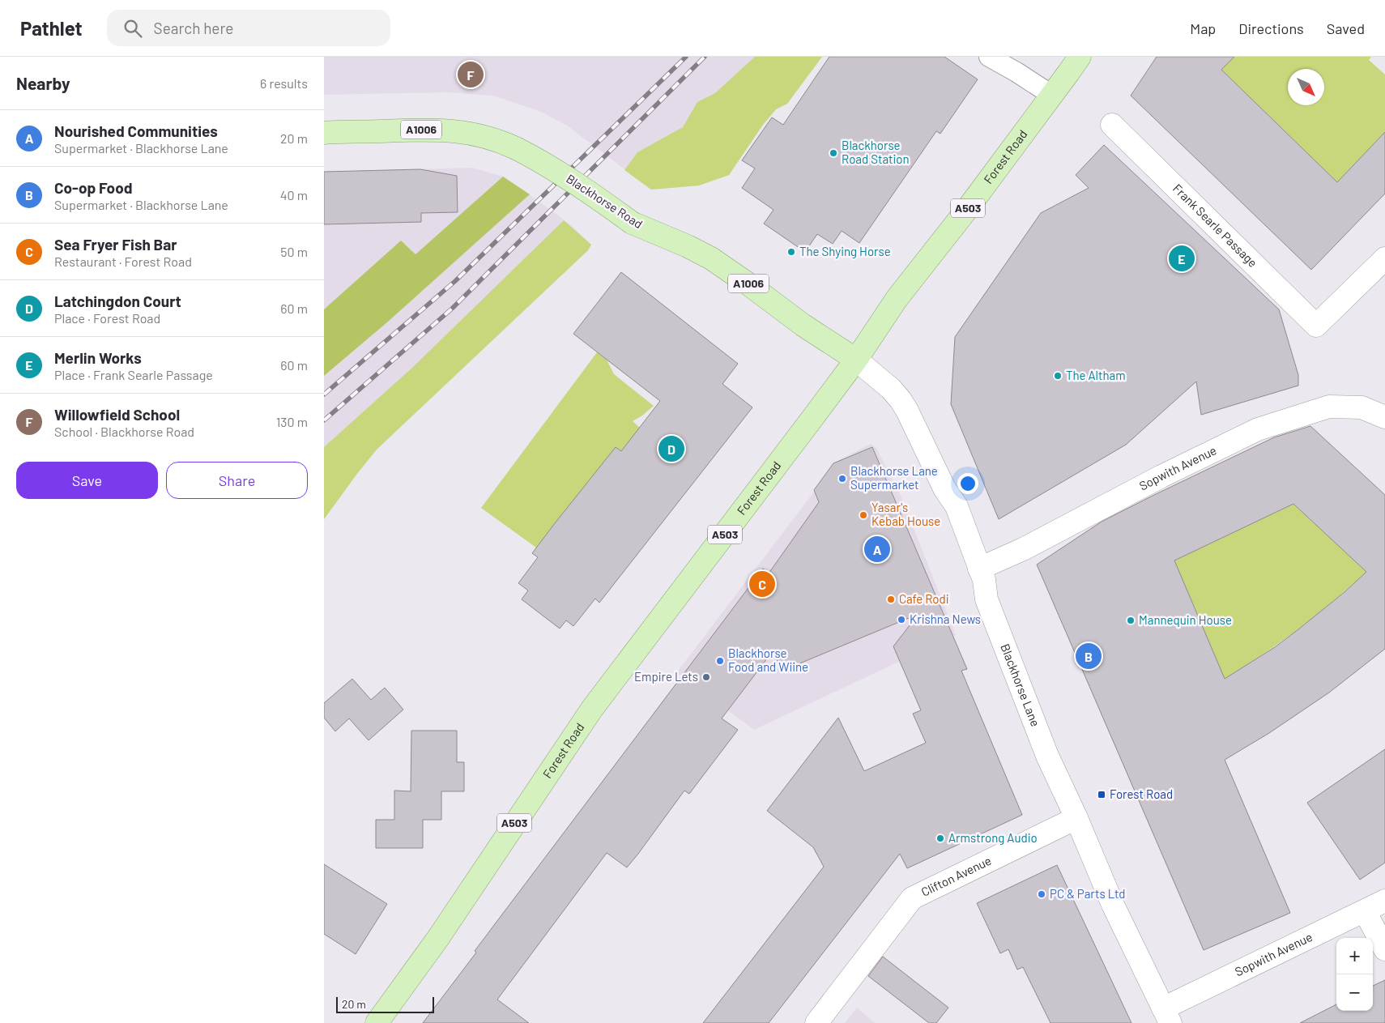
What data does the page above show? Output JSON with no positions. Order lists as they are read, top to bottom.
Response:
{
  "streets": {
    "main road": [
      "A1006",
      "Forest Road",
      "Blackhorse Road",
      "A503"
    ],
    "street": [
      "Frank Searle Passage",
      "Sopwith Avenue",
      "Blackhorse Lane",
      "Clifton Avenue"
    ]
  },
  "crossings": [
    ["Forest Road", "Blackhorse Road"],
    ["Forest Road", "Blackhorse Lane"],
    ["Blackhorse Road", "Blackhorse Lane"],
    ["Sopwith Avenue", "Blackhorse Lane"],
    ["Blackhorse Lane", "Clifton Avenue"]
  ],
  "places": {
    "other": [
      "Blackhorse Road Station",
      "The Shying Horse",
      "The Altham",
      "Blackhorse Lane Supermarket",
      "Yasar's Kebab House",
      "Cafe Rodi",
      "Krishna News",
      "Mannequin House",
      "Blackhorse Food and Wiine",
      "Empire Lets",
      "Armstrong Audio",
      "PC & Parts Ltd"
    ],
    "transit": ["Forest Road"]
  },
  "scale_bar": "20 m",
  "north": "bottom right",
  "page": {
    "header": "Pathlet",
    "search": "Search here",
    "nav": ["Map", "Directions", "Saved"],
    "heading": ["Nearby", "6 results"],
    "pins": [
      "F",
      "E",
      "D",
      "A",
      "C",
      "B"
    ],
    "list": [
      {
        "mark": "A",
        "name": "Nourished Communities",
        "note": "Supermarket · Blackhorse Lane",
        "value": "20 m"
      },
      {
        "mark": "B",
        "name": "Co-op Food",
        "note": "Supermarket · Blackhorse Lane",
        "value": "40 m"
      },
      {
        "mark": "C",
        "name": "Sea Fryer Fish Bar",
        "note": "Restaurant · Forest Road",
        "value": "50 m"
      },
      {
        "mark": "D",
        "name": "Latchingdon Court",
        "note": "Place · Forest Road",
        "value": "60 m"
      },
      {
        "mark": "E",
        "name": "Merlin Works",
        "note": "Place · Frank Searle Passage",
        "value": "60 m"
      },
      {
        "mark": "F",
        "name": "Willowfield School",
        "note": "School · Blackhorse Road",
        "value": "130 m"
      }
    ],
    "buttons": ["Save", "Share"],
    "map_buttons": ["+", "−"],
    "scale": "20 m"
  }
}
